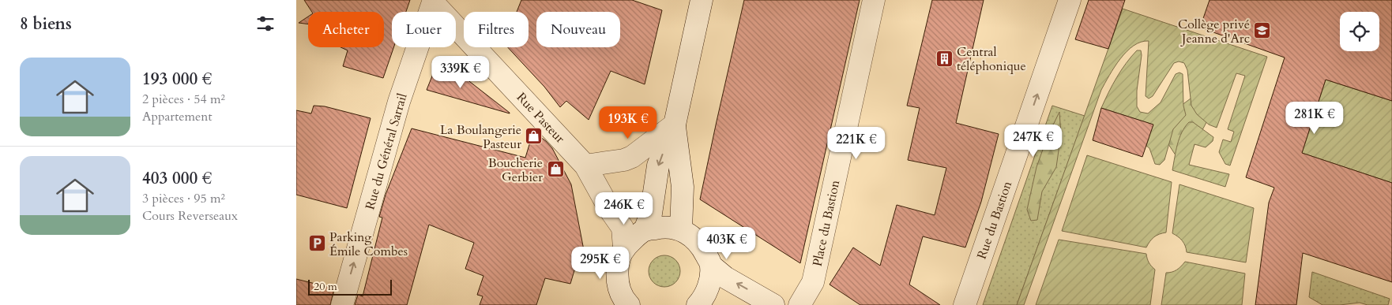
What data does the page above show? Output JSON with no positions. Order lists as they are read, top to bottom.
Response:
{
  "streets": {
    "street": [
      "Rue Pasteur",
      "Rue du Général Sarrail",
      "Rue du Bastion",
      "Place du Bastion"
    ]
  },
  "crossings": [
    ["Rue Pasteur", "Rue du Général Sarrail"]
  ],
  "one_way": ["Rue du Général Sarrail", "Rue du Bastion"],
  "places": {
    "school or university": ["Collège privé Jeanne d'Arc"],
    "building": ["Central téléphonique"],
    "shop": ["La Boulangerie Pasteur", "Boucherie Gerbier"],
    "parking": ["Parking Émile Combes"]
  },
  "scale_bar": "20 m",
  "page": {
    "heading": "8 biens",
    "chip": [
      "Acheter",
      "Louer",
      "Filtres",
      "Nouveau"
    ],
    "list": [
      {
        "name": "193 000 €",
        "note": "2 pièces · 54 m² · Appartement"
      },
      {
        "name": "403 000 €",
        "note": "3 pièces · 95 m² · Cours Reverseaux"
      }
    ],
    "price": [
      "339K €",
      "281K €",
      "193K €",
      "247K €",
      "221K €",
      "246K €",
      "403K €",
      "295K €"
    ],
    "scale": "20 m"
  }
}
